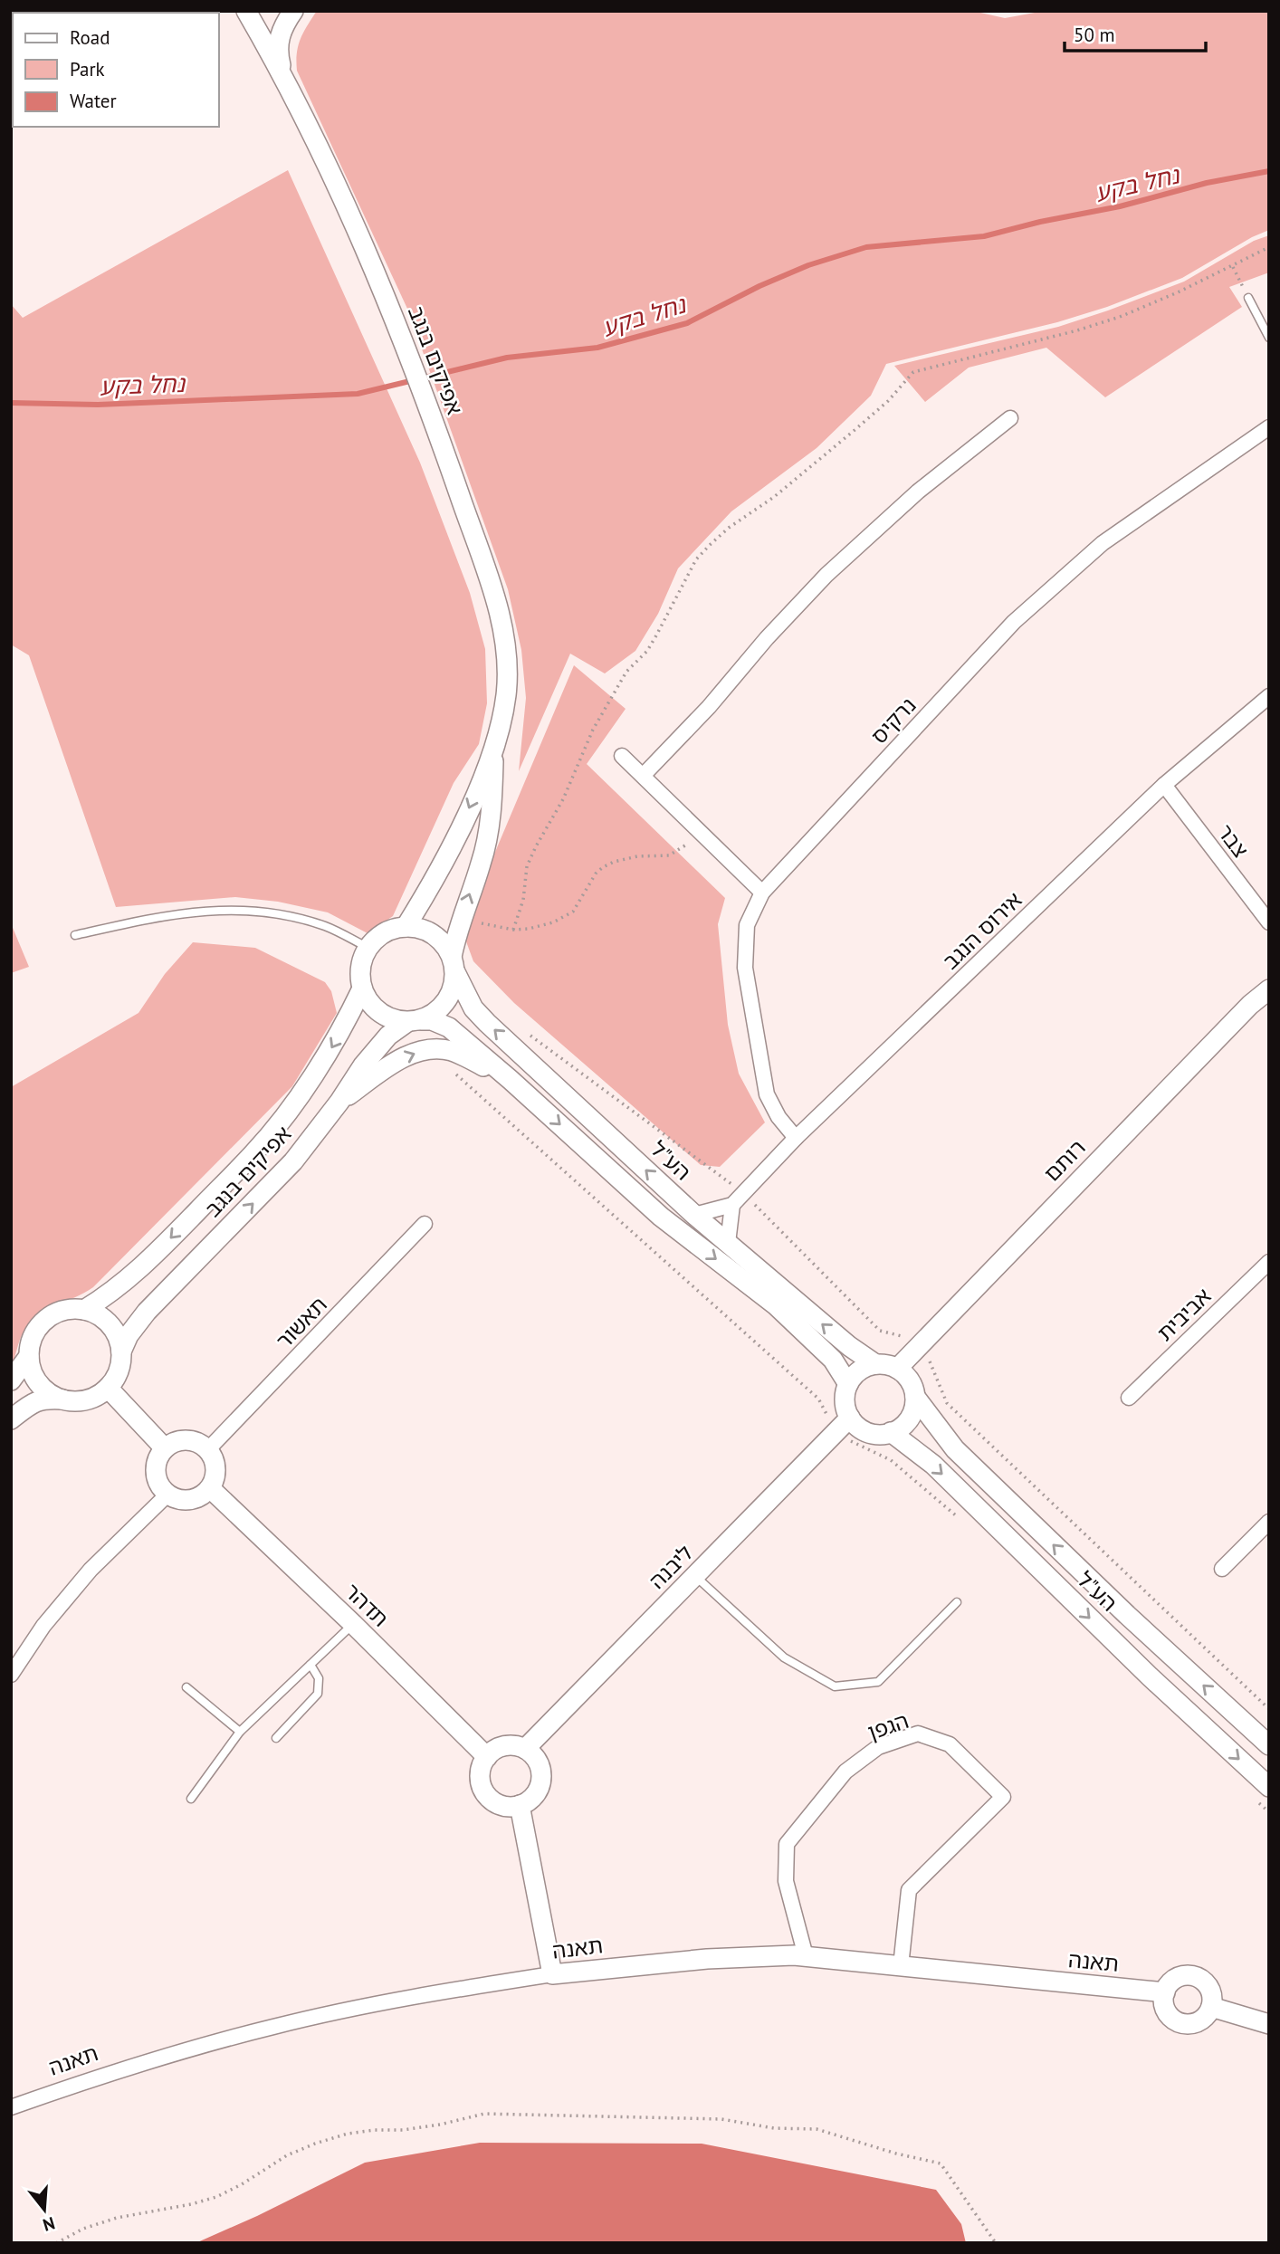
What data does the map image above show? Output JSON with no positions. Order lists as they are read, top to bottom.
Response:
{
  "streets": {
    "street": [
      "אפיקים בנגב",
      "נרקיס",
      "צבר",
      "אירוס הנגב",
      "הע\"ל",
      "רותם",
      "אביבית",
      "תאשור",
      "ליבנה",
      "תדהר",
      "הגפן",
      "תאנה"
    ]
  },
  "crossings": [
    ["אפיקים בנגב", "הע\"ל"],
    ["נרקיס", "אירוס הנגב"],
    ["צבר", "אירוס הנגב"],
    ["הע\"ל", "רותם"],
    ["הע\"ל", "ליבנה"],
    ["רותם", "ליבנה"],
    ["תאשור", "תדהר"],
    ["ליבנה", "תדהר"],
    ["הגפן", "תאנה"]
  ],
  "water": ["נחל בקע"],
  "legend": ["Road", "Park", "Water"],
  "scale_bar": "50 m",
  "north": "bottom"
}
